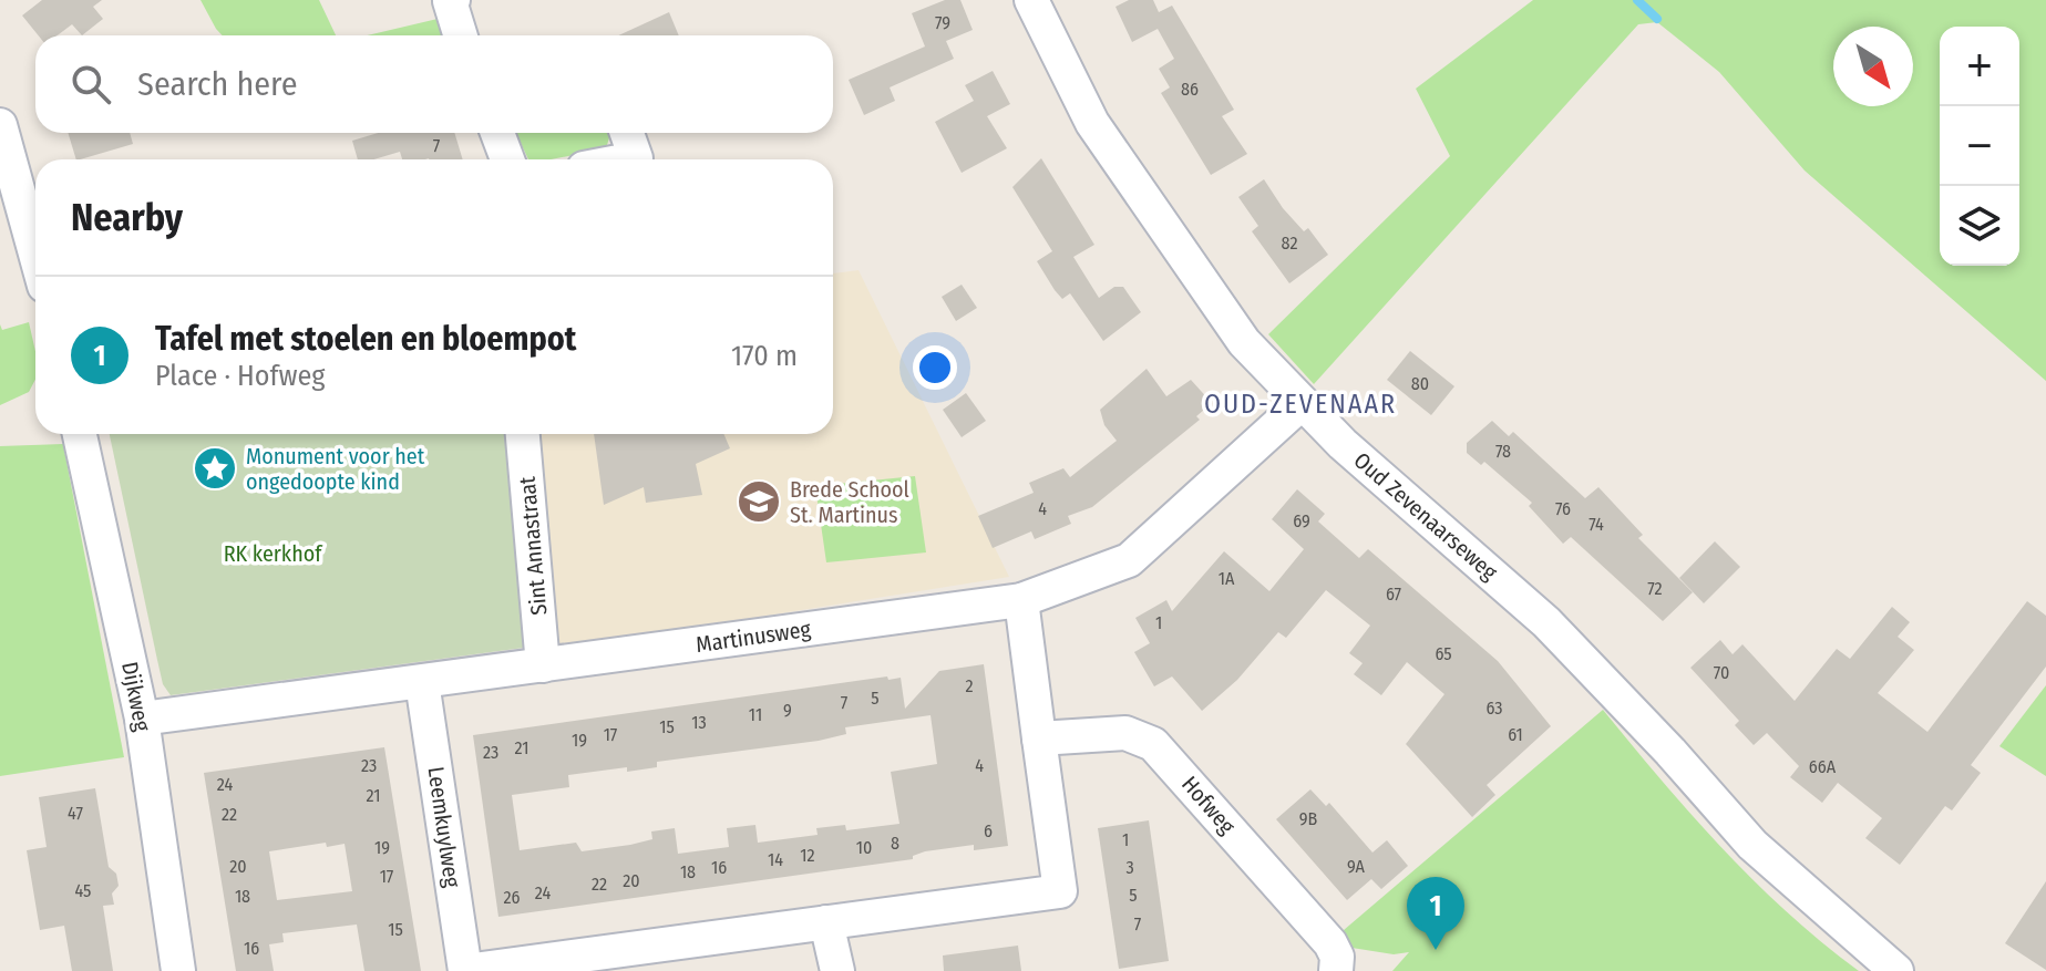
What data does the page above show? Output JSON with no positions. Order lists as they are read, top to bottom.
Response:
{
  "streets": {
    "street": [
      "Oud Zevenaarseweg",
      "Sint Annastraat",
      "Martinusweg",
      "Dijkweg",
      "Hofweg",
      "Leemkuylweg"
    ]
  },
  "crossings": [
    ["Oud Zevenaarseweg", "Martinusweg"],
    ["Sint Annastraat", "Martinusweg"],
    ["Martinusweg", "Dijkweg"],
    ["Martinusweg", "Leemkuylweg"]
  ],
  "districts": ["OUD-ZEVENAAR"],
  "parks": ["RK kerkhof"],
  "places": {
    "place": ["Monument voor het ongedoopte kind"],
    "school or university": ["Brede School St. Martinus"]
  },
  "house_numbers": [
    "79",
    "86",
    "7",
    "82",
    "80",
    "78",
    "4",
    "76",
    "69",
    "74",
    "1A",
    "72",
    "67",
    "1",
    "65",
    "70",
    "2",
    "5",
    "7",
    "63",
    "9",
    "11",
    "13",
    "15",
    "17",
    "61",
    "19",
    "21",
    "23",
    "23",
    "4",
    "66A",
    "24",
    "21",
    "47",
    "22",
    "9B",
    "6",
    "1",
    "8",
    "19",
    "10",
    "12",
    "14",
    "20",
    "9A",
    "16",
    "3",
    "18",
    "17",
    "20",
    "22",
    "45",
    "24",
    "5",
    "18",
    "26",
    "7",
    "15",
    "16"
  ],
  "north": "bottom right",
  "page": {
    "map_buttons": ["+", "−"],
    "search": "Search here",
    "heading": "Nearby",
    "list": [
      {
        "mark": "1",
        "name": "Tafel met stoelen en bloempot",
        "note": "Place · Hofweg",
        "value": "170 m"
      }
    ],
    "pins": "1"
  }
}
